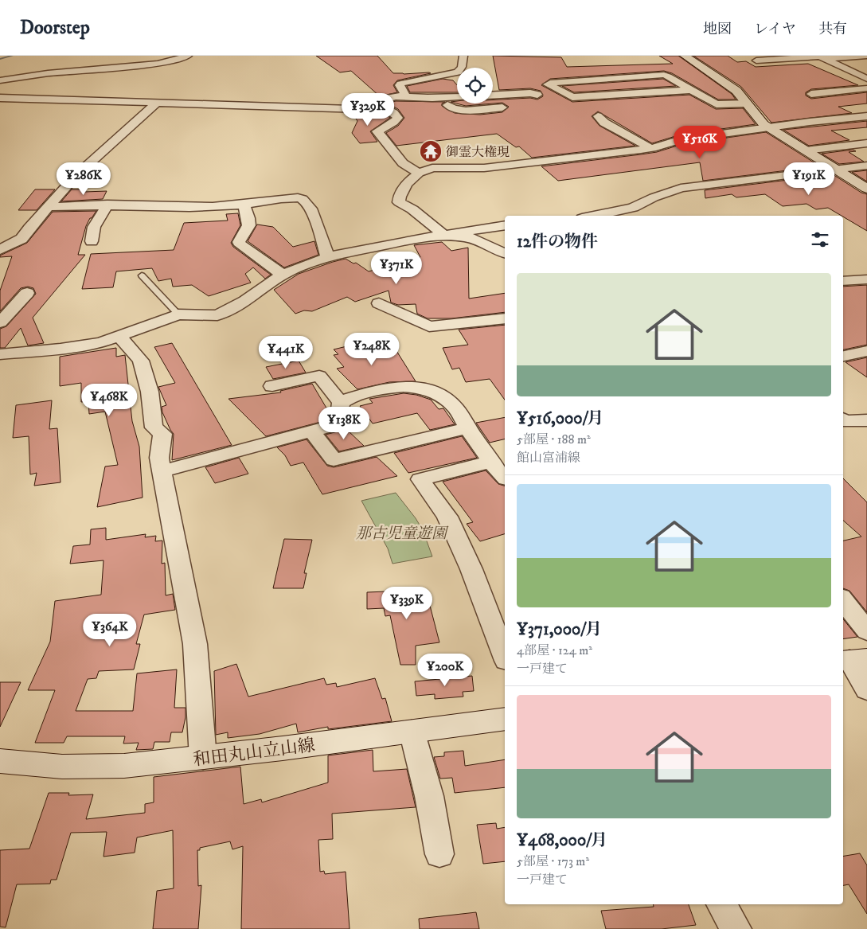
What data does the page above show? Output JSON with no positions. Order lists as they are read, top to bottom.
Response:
{
  "streets": {
    "main road": ["和田丸山立山線"]
  },
  "parks": ["那古児童遊園"],
  "places": {
    "temple": ["御霊大権現"]
  },
  "page": {
    "header": "Doorstep",
    "nav": ["地図", "レイヤ", "共有"],
    "price": [
      "¥329K",
      "¥516K",
      "¥286K",
      "¥191K",
      "¥371K",
      "¥248K",
      "¥441K",
      "¥468K",
      "¥138K",
      "¥339K",
      "¥364K",
      "¥200K"
    ],
    "heading": "12件の物件",
    "list": [
      {
        "name": "¥516,000/月",
        "note": "5部屋 · 188 m² · 館山富浦線"
      },
      {
        "name": "¥371,000/月",
        "note": "4部屋 · 124 m² · 一戸建て"
      },
      {
        "name": "¥468,000/月",
        "note": "5部屋 · 173 m² · 一戸建て"
      }
    ]
  }
}
